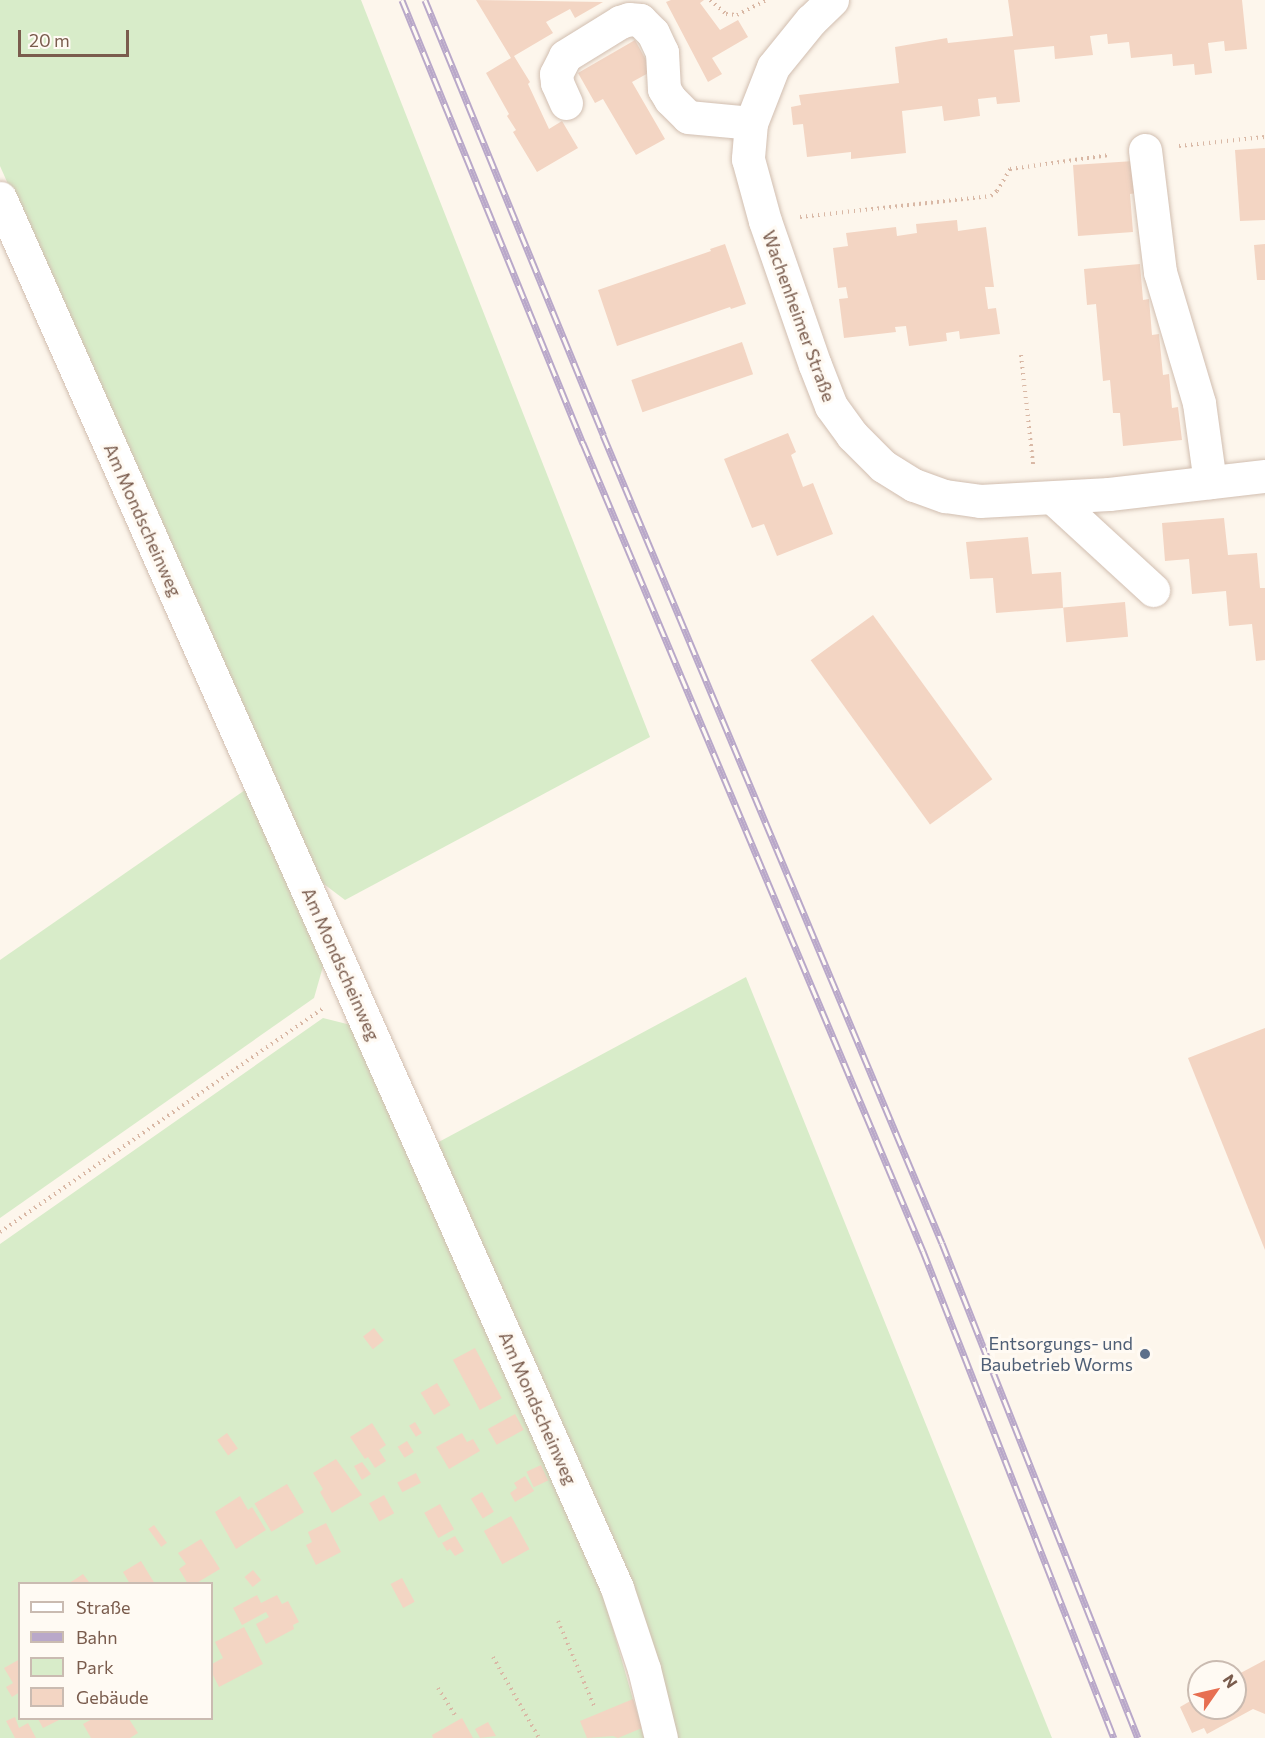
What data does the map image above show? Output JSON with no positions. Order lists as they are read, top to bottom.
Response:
{
  "streets": {
    "street": ["Wachenheimer Straße", "Am Mondscheinweg"]
  },
  "places": ["Entsorgungs- und Baubetrieb Worms"],
  "legend": [
    "Straße",
    "Bahn",
    "Park",
    "Gebäude"
  ],
  "scale_bar": "20 m",
  "north": "top right"
}
